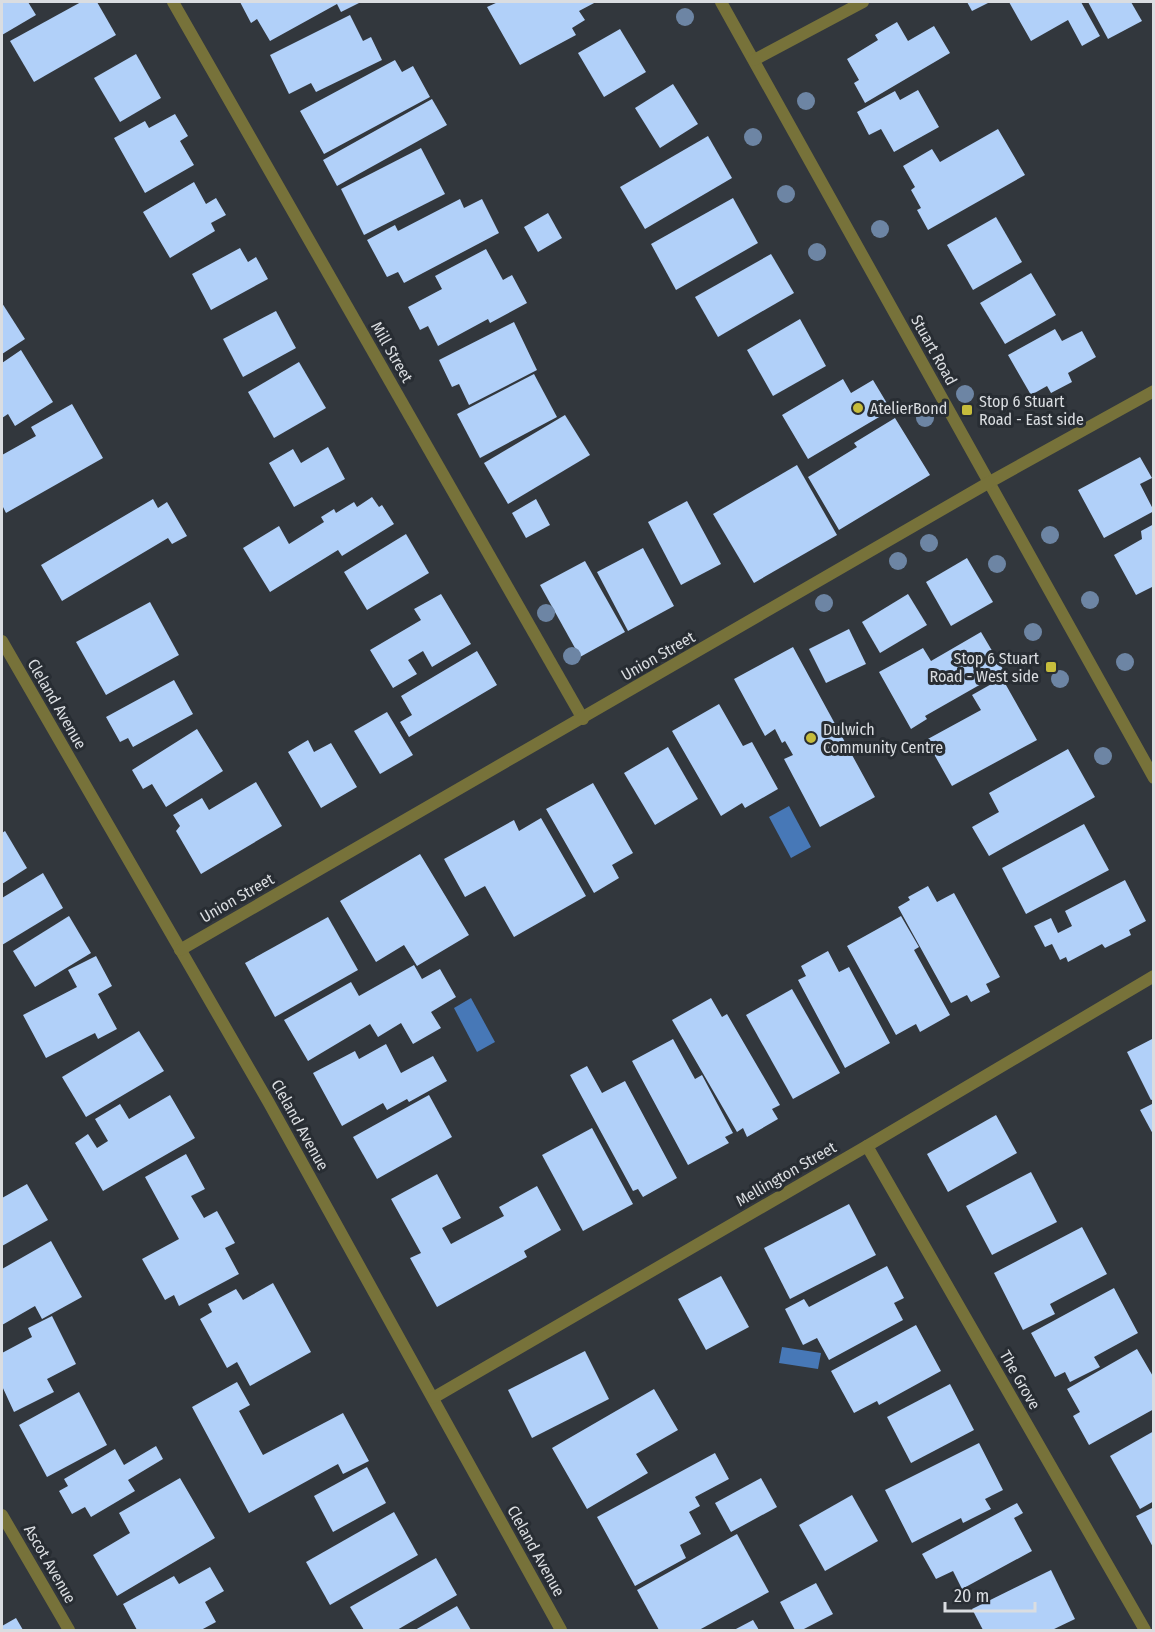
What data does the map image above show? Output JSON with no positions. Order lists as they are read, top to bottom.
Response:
{
  "streets": {
    "street": [
      "Stuart Road",
      "Mill Street",
      "Union Street",
      "Cleland Avenue",
      "Mellington Street",
      "The Grove",
      "Ascot Avenue"
    ]
  },
  "crossings": [
    ["Stuart Road", "Union Street"],
    ["Mill Street", "Union Street"],
    ["Union Street", "Cleland Avenue"],
    ["Cleland Avenue", "Mellington Street"],
    ["Mellington Street", "The Grove"]
  ],
  "places": {
    "other": ["AtelierBond", "Dulwich Community Centre"],
    "transit": ["Stop 6 Stuart Road - East side", "Stop 6 Stuart Road - West side"]
  },
  "scale_bar": "20 m"
}
